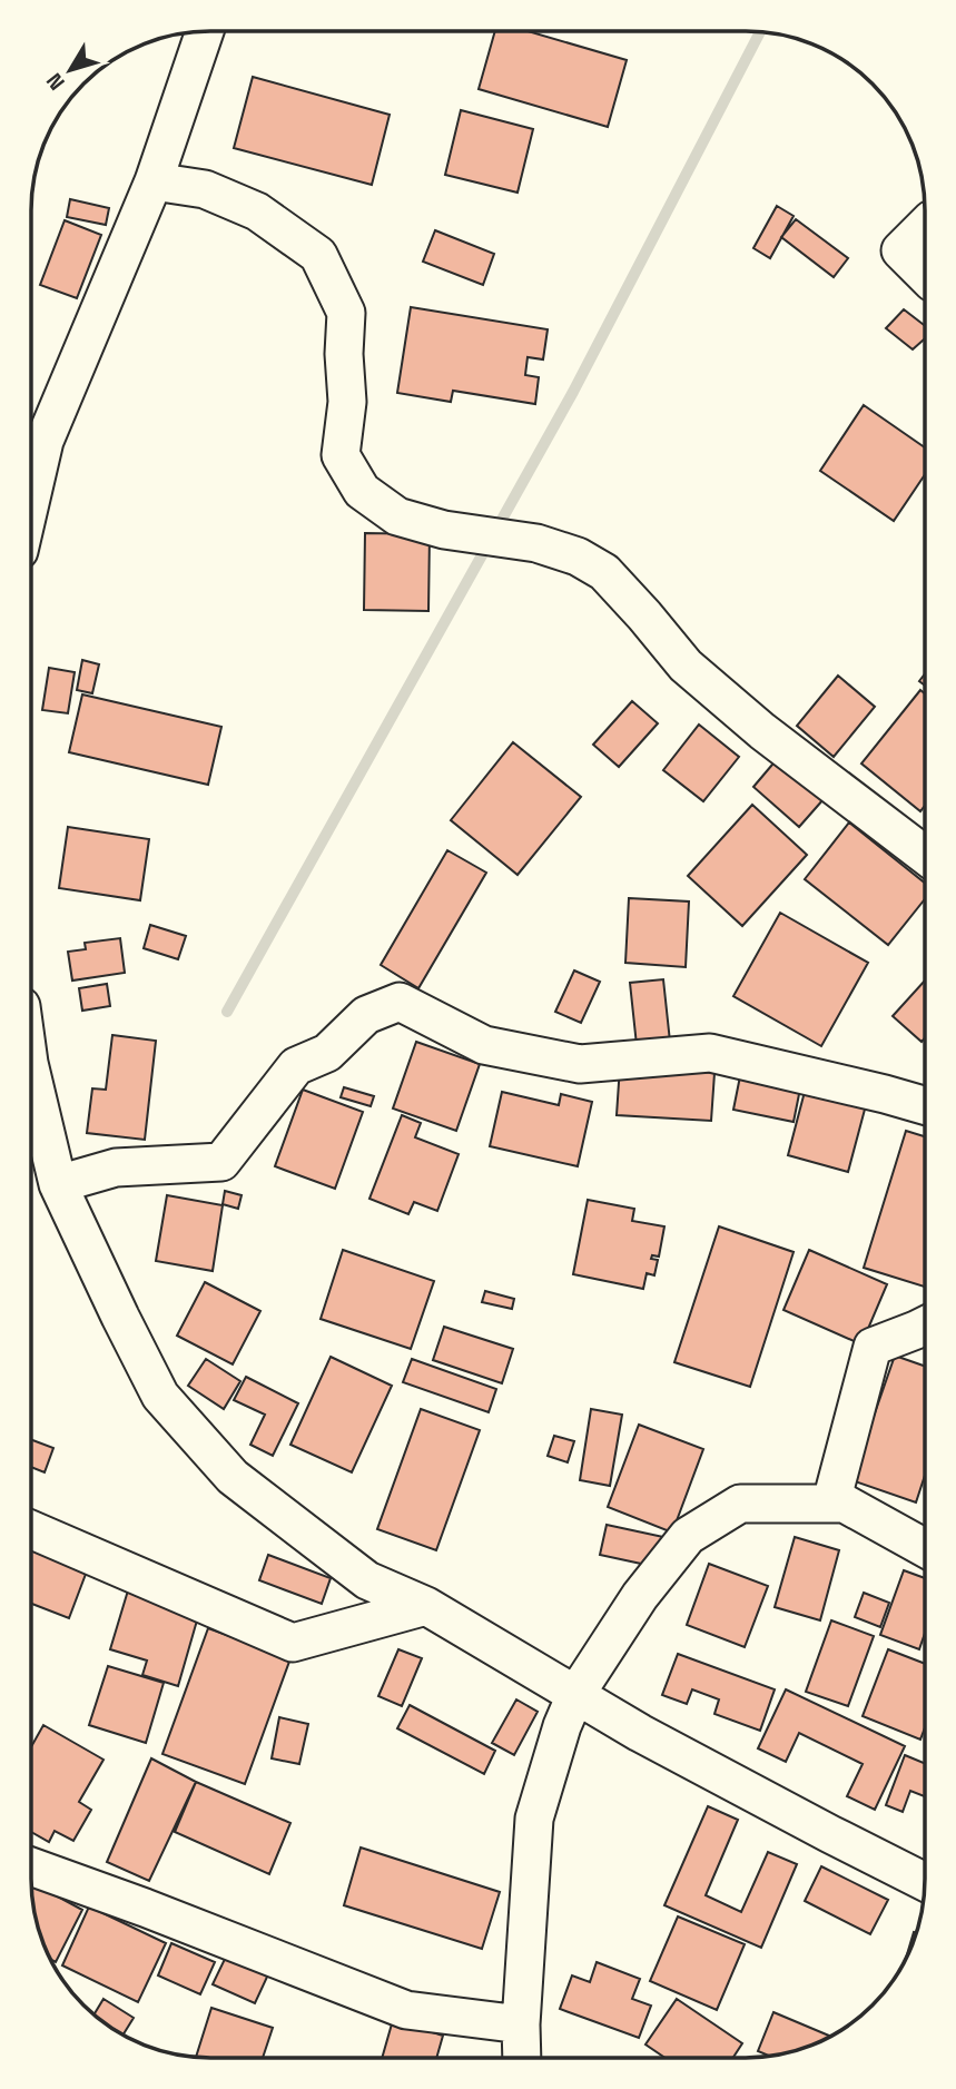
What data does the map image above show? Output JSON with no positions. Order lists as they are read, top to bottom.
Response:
{
  "north": "bottom left"
}
